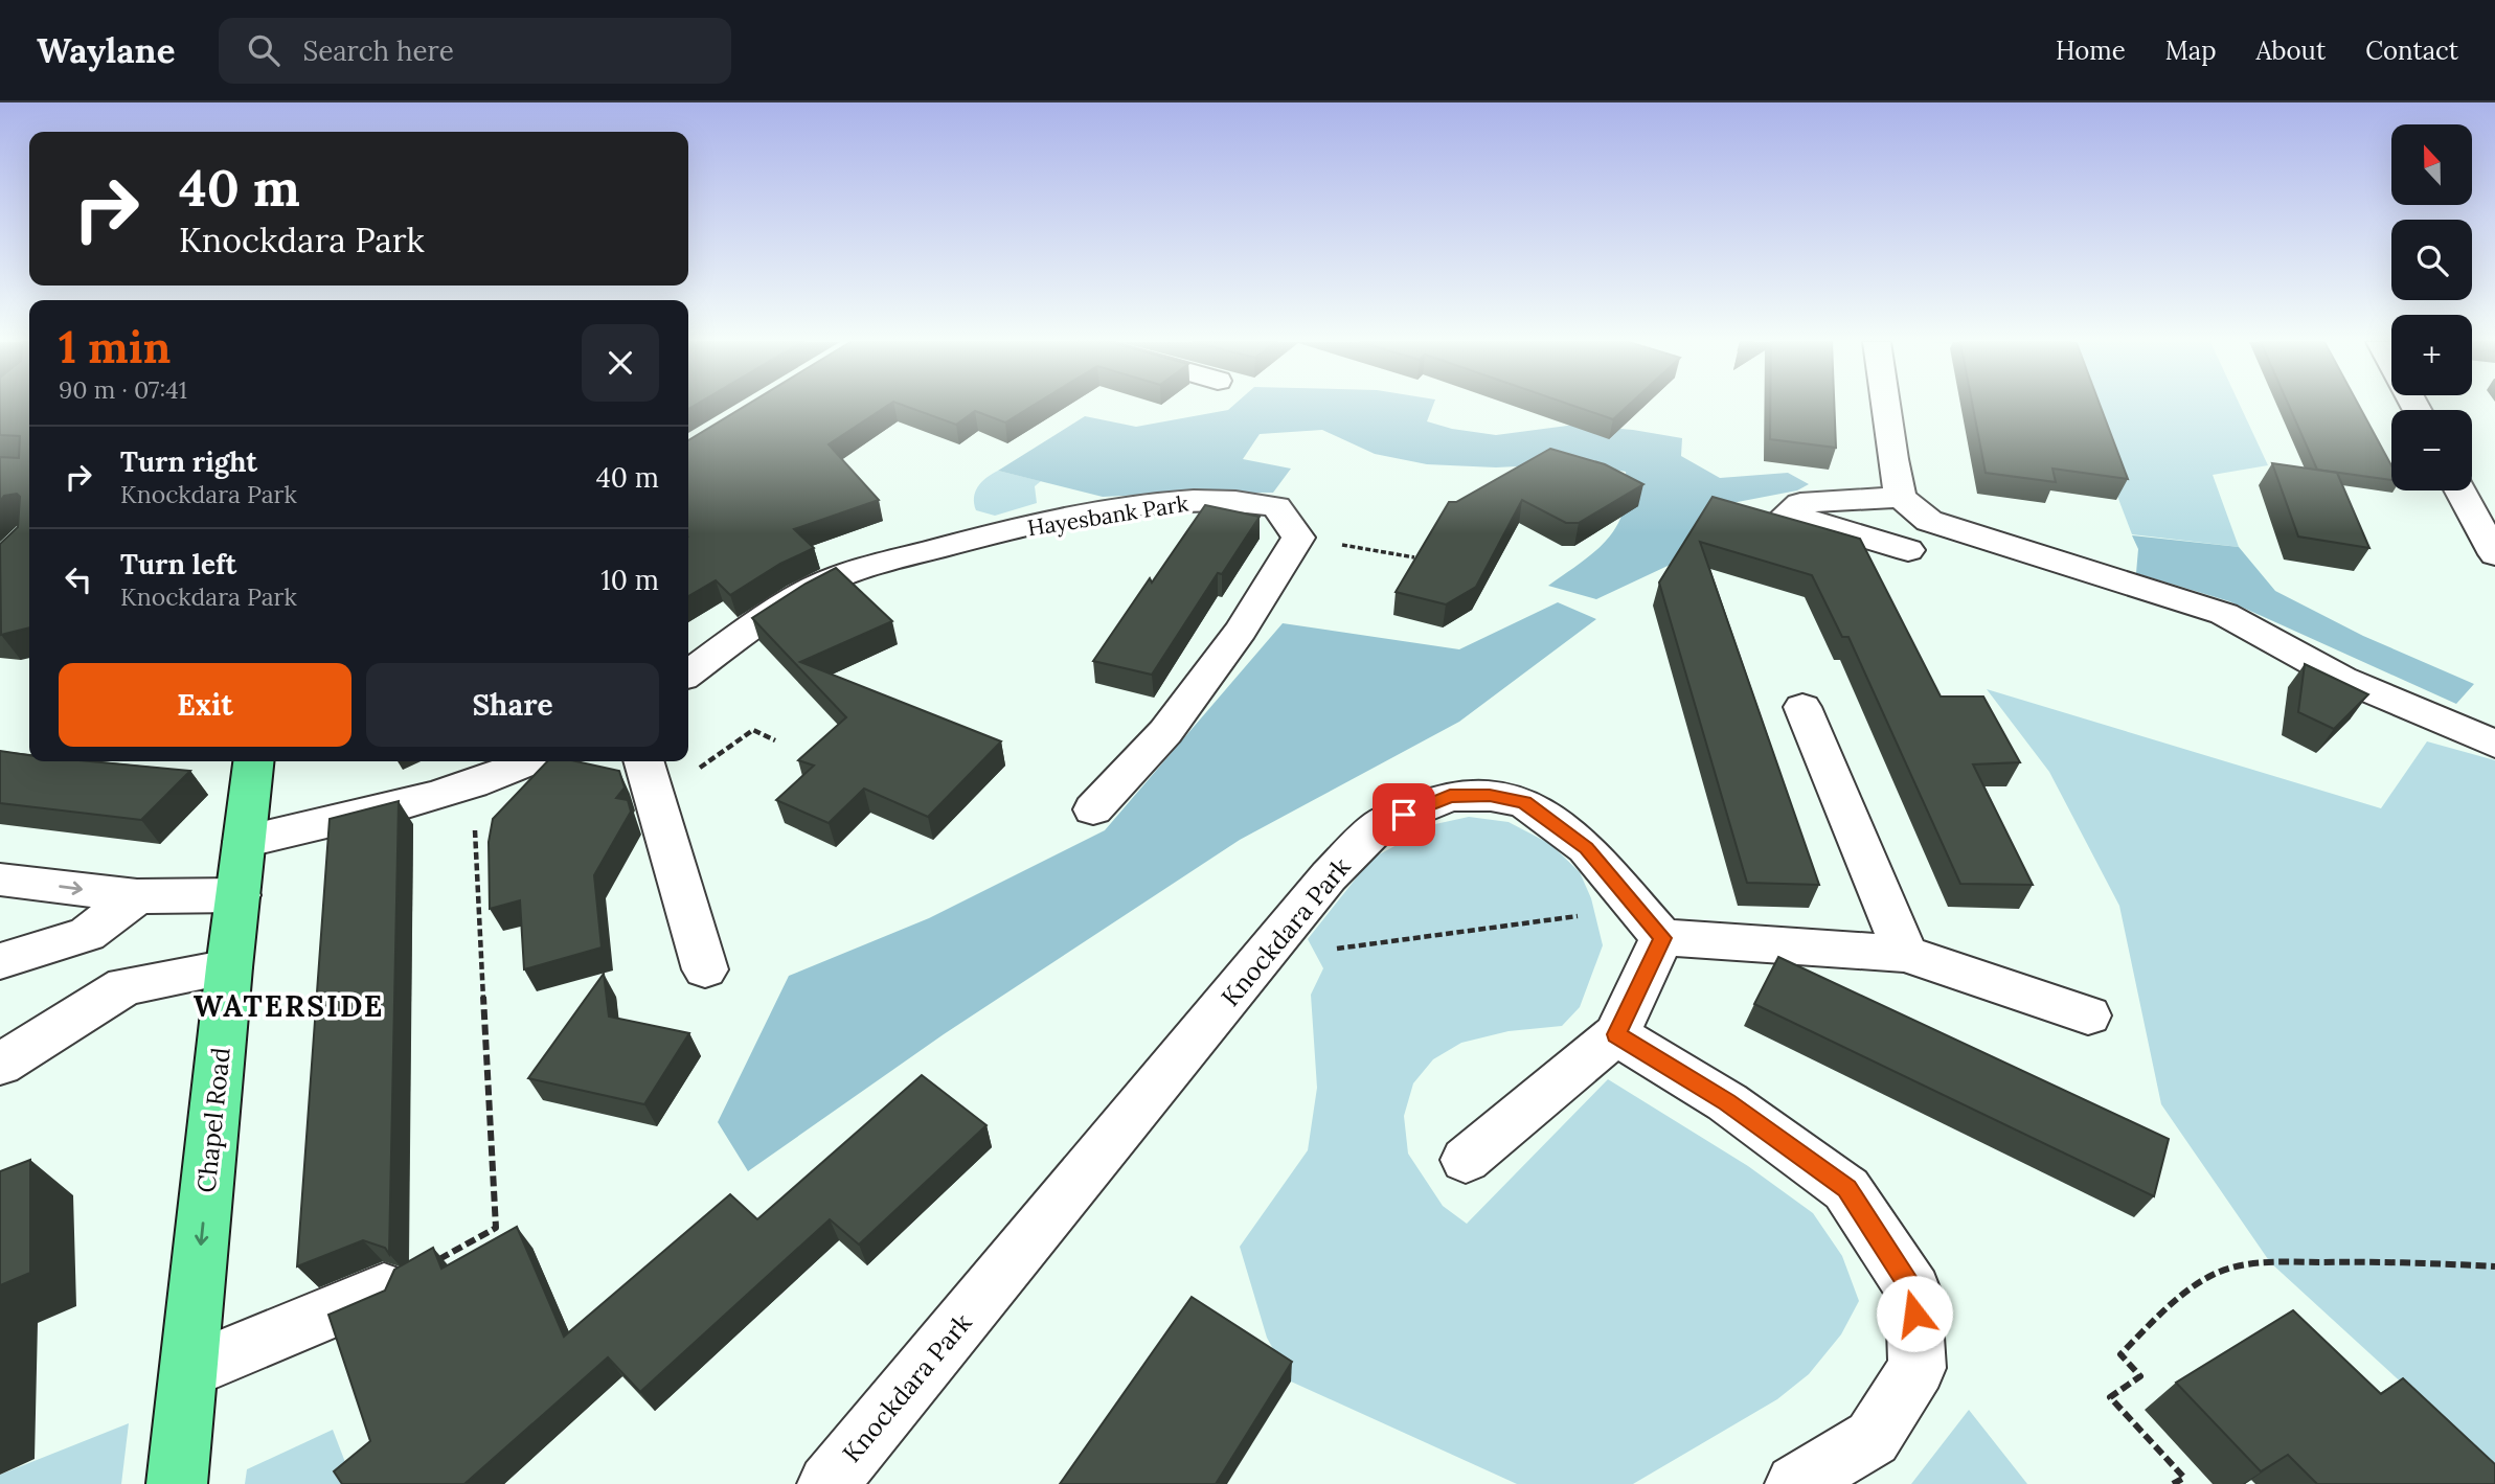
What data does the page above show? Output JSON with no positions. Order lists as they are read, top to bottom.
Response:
{
  "streets": {
    "main road": ["Chapel Road"],
    "street": ["Hayesbank Park", "Knockdara Park"]
  },
  "one_way": ["Chapel Road"],
  "districts": ["WATERSIDE"],
  "north": "top",
  "page": {
    "header": "Waylane",
    "search": "Search here",
    "nav": [
      "Home",
      "Map",
      "About",
      "Contact"
    ],
    "map_buttons": ["+", "−"],
    "turn": ["40 m", "Knockdara Park"],
    "heading": ["1 min", "90 m · 07:41"],
    "list": [
      {
        "name": "Turn right",
        "note": "Knockdara Park",
        "value": "40 m"
      },
      {
        "name": "Turn left",
        "note": "Knockdara Park",
        "value": "10 m"
      }
    ],
    "buttons": ["Exit", "Share"]
  }
}
